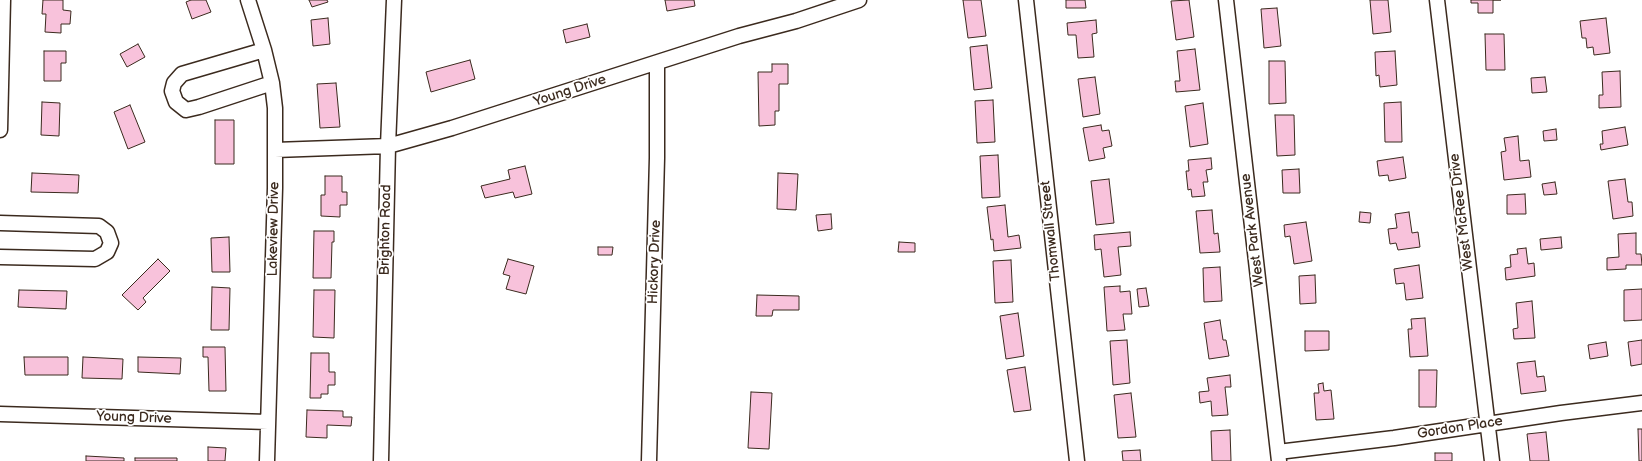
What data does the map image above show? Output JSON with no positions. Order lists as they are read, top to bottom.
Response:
{
  "streets": {
    "street": [
      "Young Drive",
      "West McRee Drive",
      "Lakeview Drive",
      "Brighton Road",
      "West Park Avenue",
      "Thomwall Street",
      "Hickory Drive",
      "Gordon Place"
    ]
  },
  "crossings": [
    ["Young Drive", "Lakeview Drive"],
    ["Young Drive", "Brighton Road"],
    ["Young Drive", "Hickory Drive"],
    ["West McRee Drive", "Gordon Place"],
    ["West Park Avenue", "Gordon Place"]
  ]
}
